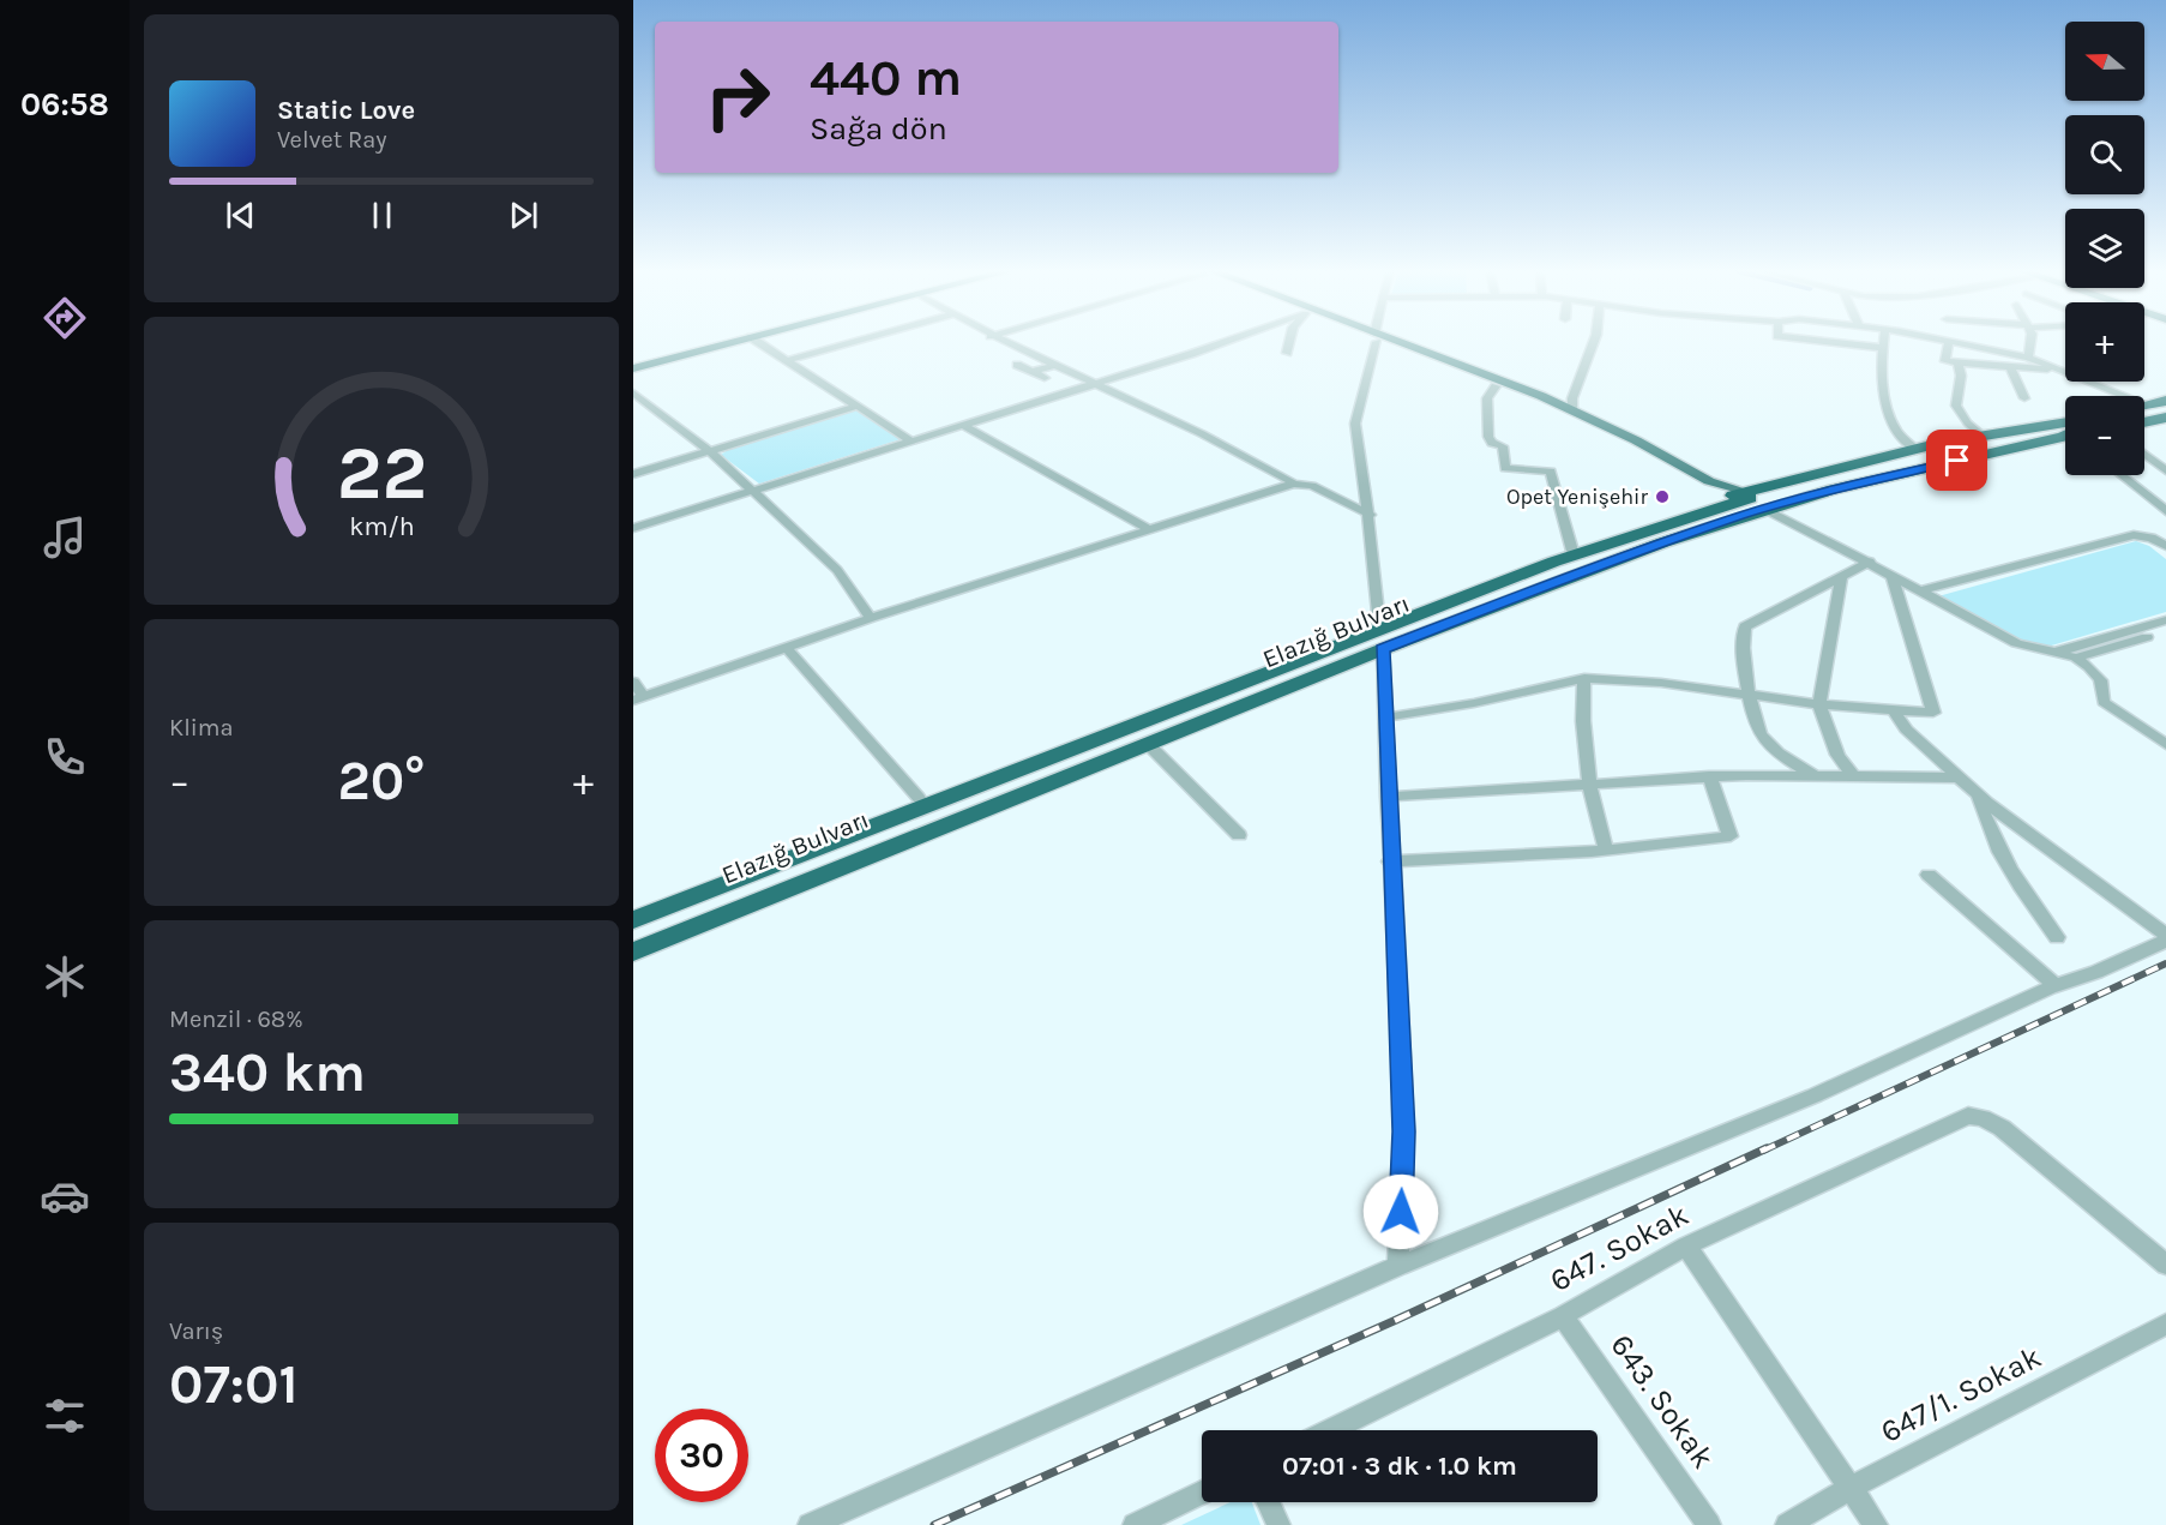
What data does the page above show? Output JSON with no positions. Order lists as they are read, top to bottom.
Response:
{
  "streets": {
    "highway": ["Elazığ Bulvarı"],
    "street": ["647. Sokak", "647/1. Sokak", "643. Sokak"]
  },
  "crossings": [
    ["647. Sokak", "643. Sokak"]
  ],
  "places": ["Opet Yenişehir"],
  "north": "left",
  "page": {
    "tabs": "06:58",
    "map_buttons": ["+", "−"],
    "turn": ["440 m", "Sağa dön"],
    "song": ["Static Love", "Velvet Ray"],
    "tile": [
      "Klima",
      ["Menzil · 68%", "340 km"],
      ["Varış", "07:01"]
    ],
    "heat": ["−", "20°", "+"],
    "limit": "30",
    "trip": "07:01 · 3 dk · 1.0 km",
    "gauge": ["22", "km/h"]
  }
}
